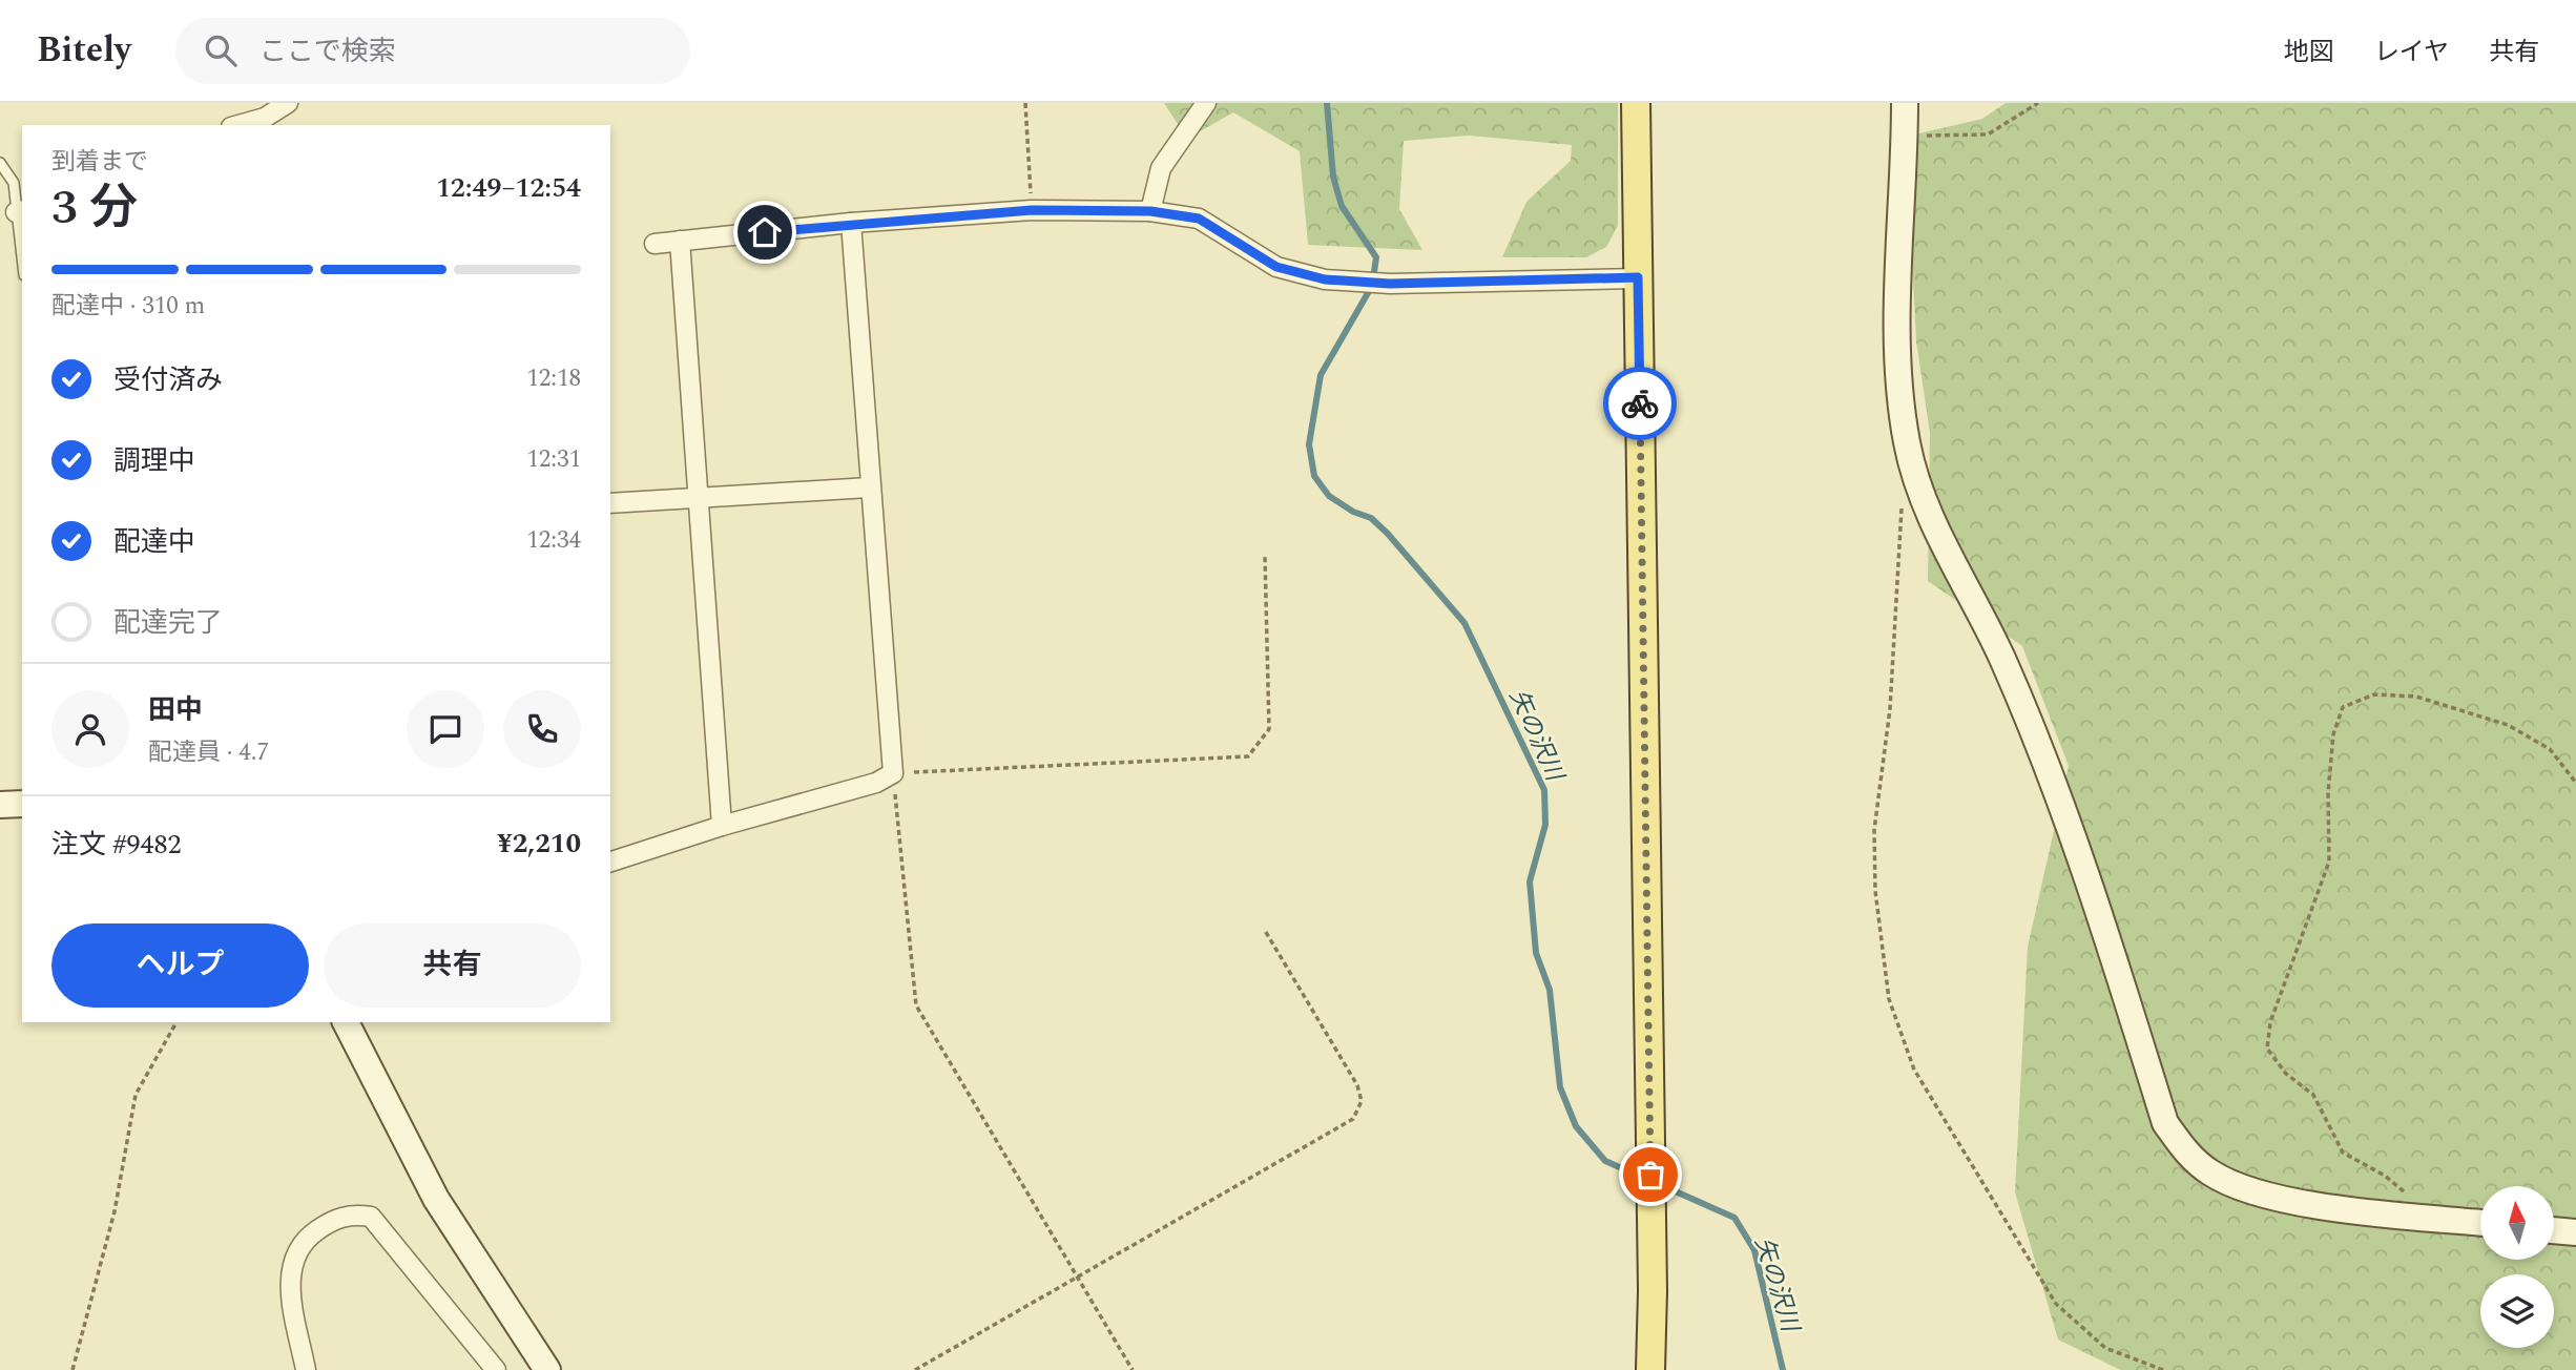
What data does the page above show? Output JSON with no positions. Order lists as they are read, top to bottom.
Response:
{
  "water": ["矢の沢川"],
  "north": "top",
  "page": {
    "header": "Bitely",
    "search": "ここで検索",
    "nav": ["地図", "レイヤ", "共有"],
    "heading": ["3 分", "到着まで", "12:49–12:54"],
    "panel": [
      "田中",
      "配達員 · 4.7",
      "注文 #9482",
      "¥2,210"
    ],
    "bar": "配達中 · 310 m",
    "list": [
      ["受付済み", "12:18"],
      ["調理中", "12:31"],
      ["配達中", "12:34"],
      "配達完了"
    ],
    "buttons": ["ヘルプ", "共有"]
  }
}
